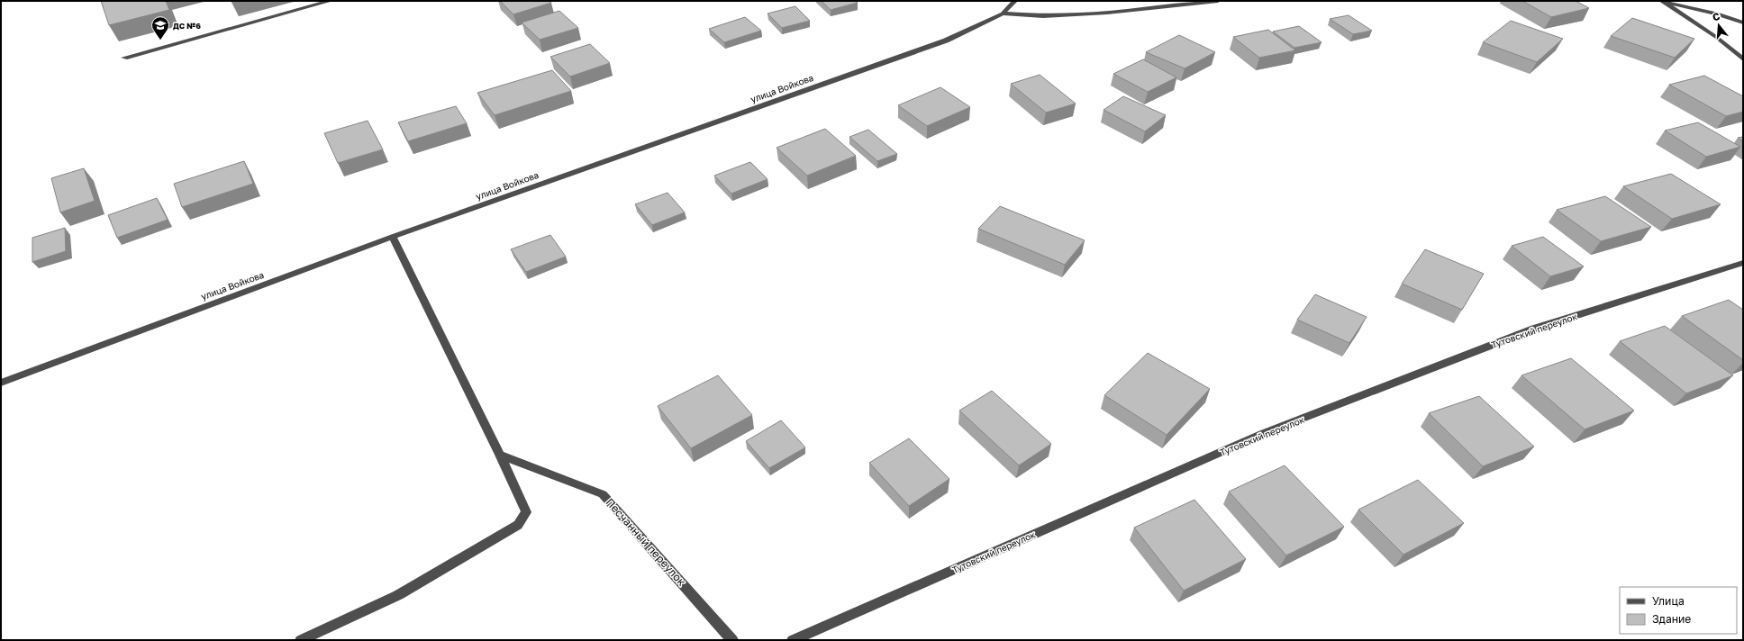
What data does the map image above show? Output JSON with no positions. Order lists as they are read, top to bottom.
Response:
{
  "streets": {
    "street": ["улица Войкова", "Тутовский переулок", "Песчанный переулок"]
  },
  "places": {
    "school or university": ["ДС №6"]
  },
  "legend": ["Улица", "Здание"],
  "north": "top"
}
